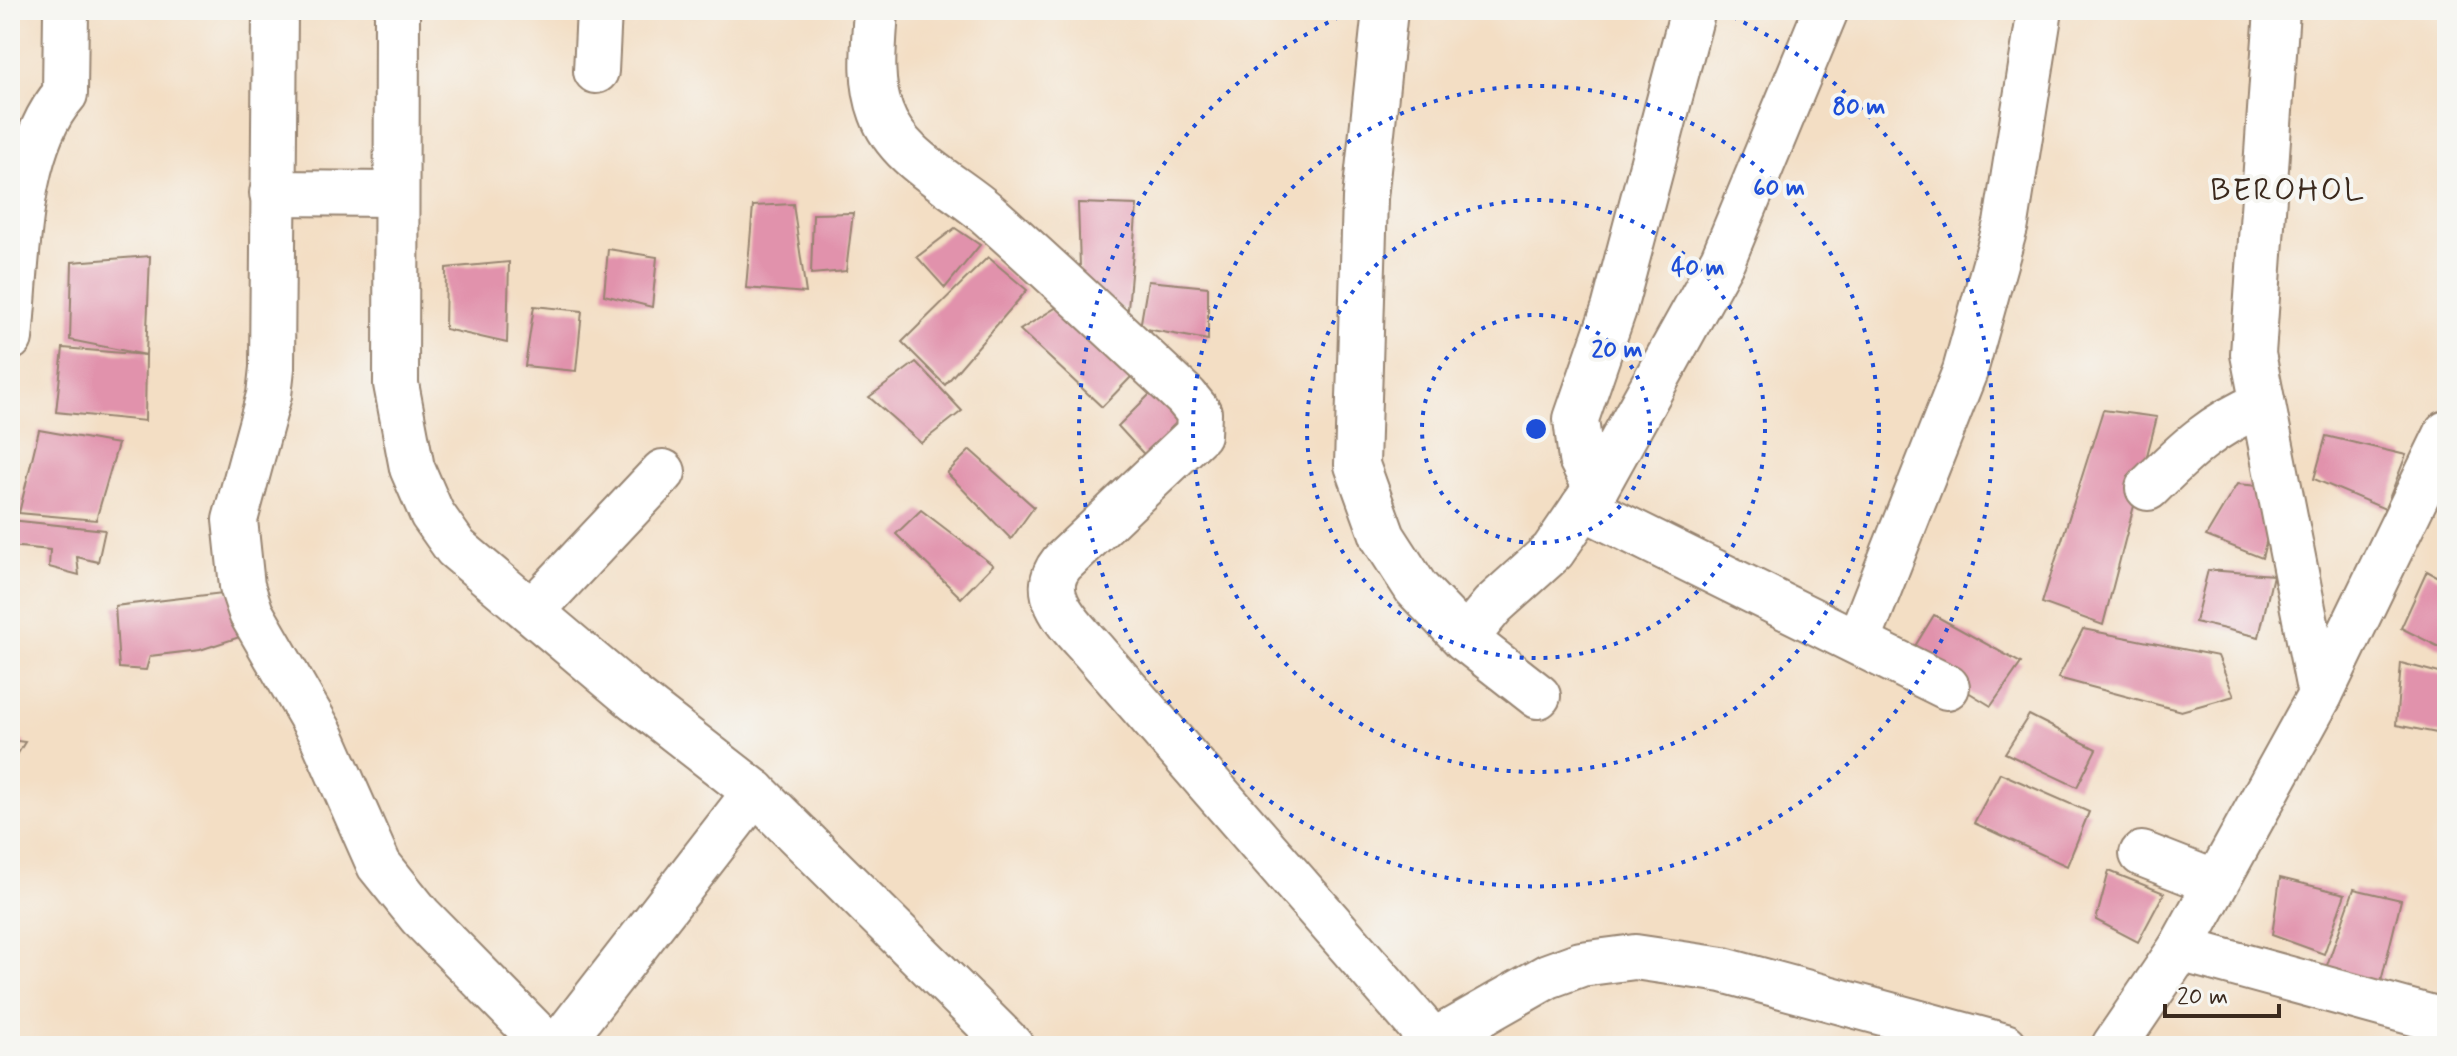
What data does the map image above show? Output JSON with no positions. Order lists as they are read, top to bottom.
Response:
{
  "districts": ["BEROHOL"],
  "scale_bar": "20 m",
  "rings": [
    "80 m",
    "60 m",
    "40 m",
    "20 m"
  ]
}
